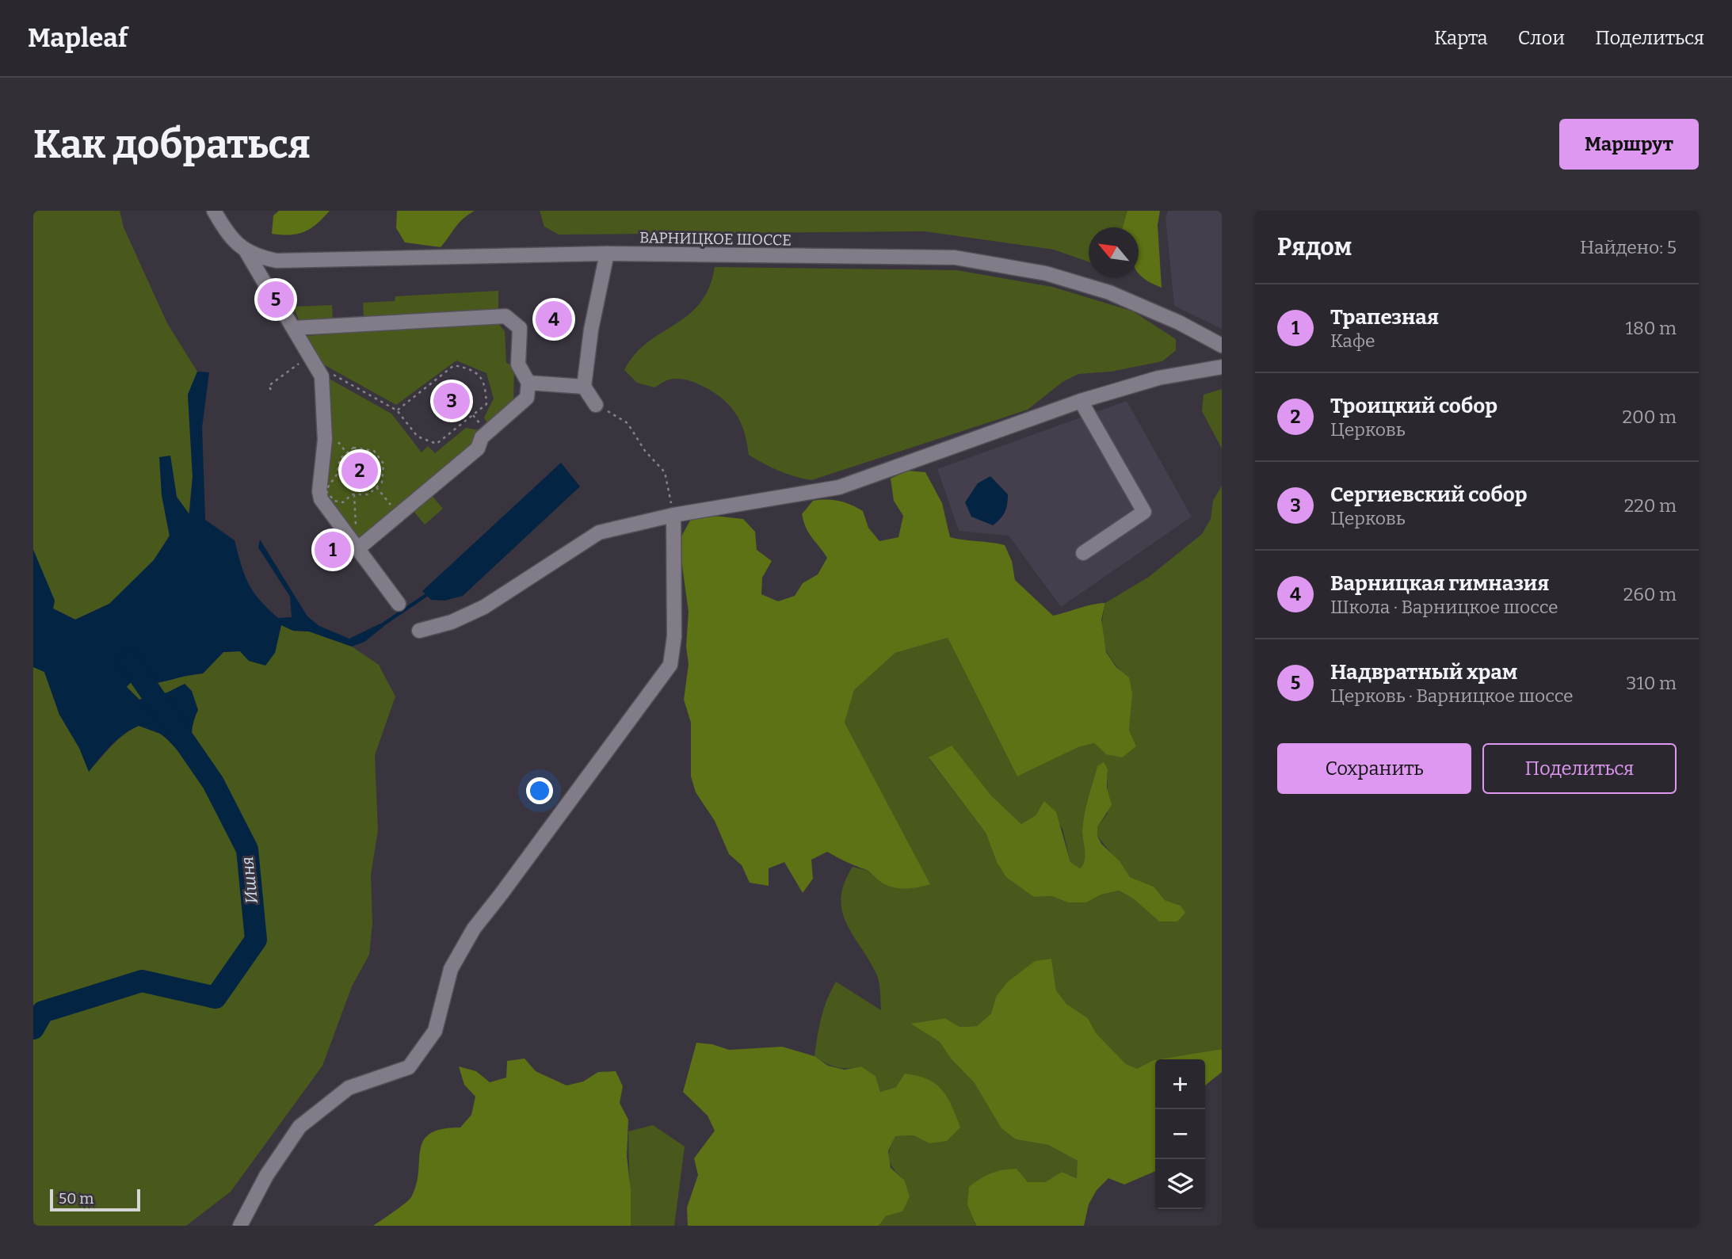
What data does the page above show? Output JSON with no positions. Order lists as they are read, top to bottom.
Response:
{
  "streets": {
    "street": ["ВАРНИЦКОЕ ШОССЕ"]
  },
  "water": ["Ишня"],
  "scale_bar": "50 m",
  "north": "top left",
  "page": {
    "header": "Mapleaf",
    "nav": ["Карта", "Слои", "Поделиться"],
    "buttons": [
      "Маршрут",
      ["Сохранить", "Поделиться"]
    ],
    "title": "Как добраться",
    "heading": ["Рядом", "Найдено: 5"],
    "pins": [
      "5",
      "4",
      "3",
      "2",
      "1"
    ],
    "list": [
      {
        "mark": "1",
        "name": "Трапезная",
        "note": "Кафе",
        "value": "180 m"
      },
      {
        "mark": "2",
        "name": "Троицкий собор",
        "note": "Церковь",
        "value": "200 m"
      },
      {
        "mark": "3",
        "name": "Сергиевский собор",
        "note": "Церковь",
        "value": "220 m"
      },
      {
        "mark": "4",
        "name": "Варницкая гимназия",
        "note": "Школа · Варницкое шоссе",
        "value": "260 m"
      },
      {
        "mark": "5",
        "name": "Надвратный храм",
        "note": "Церковь · Варницкое шоссе",
        "value": "310 m"
      }
    ],
    "map_buttons": ["+", "−"],
    "scale": "50 m"
  }
}
